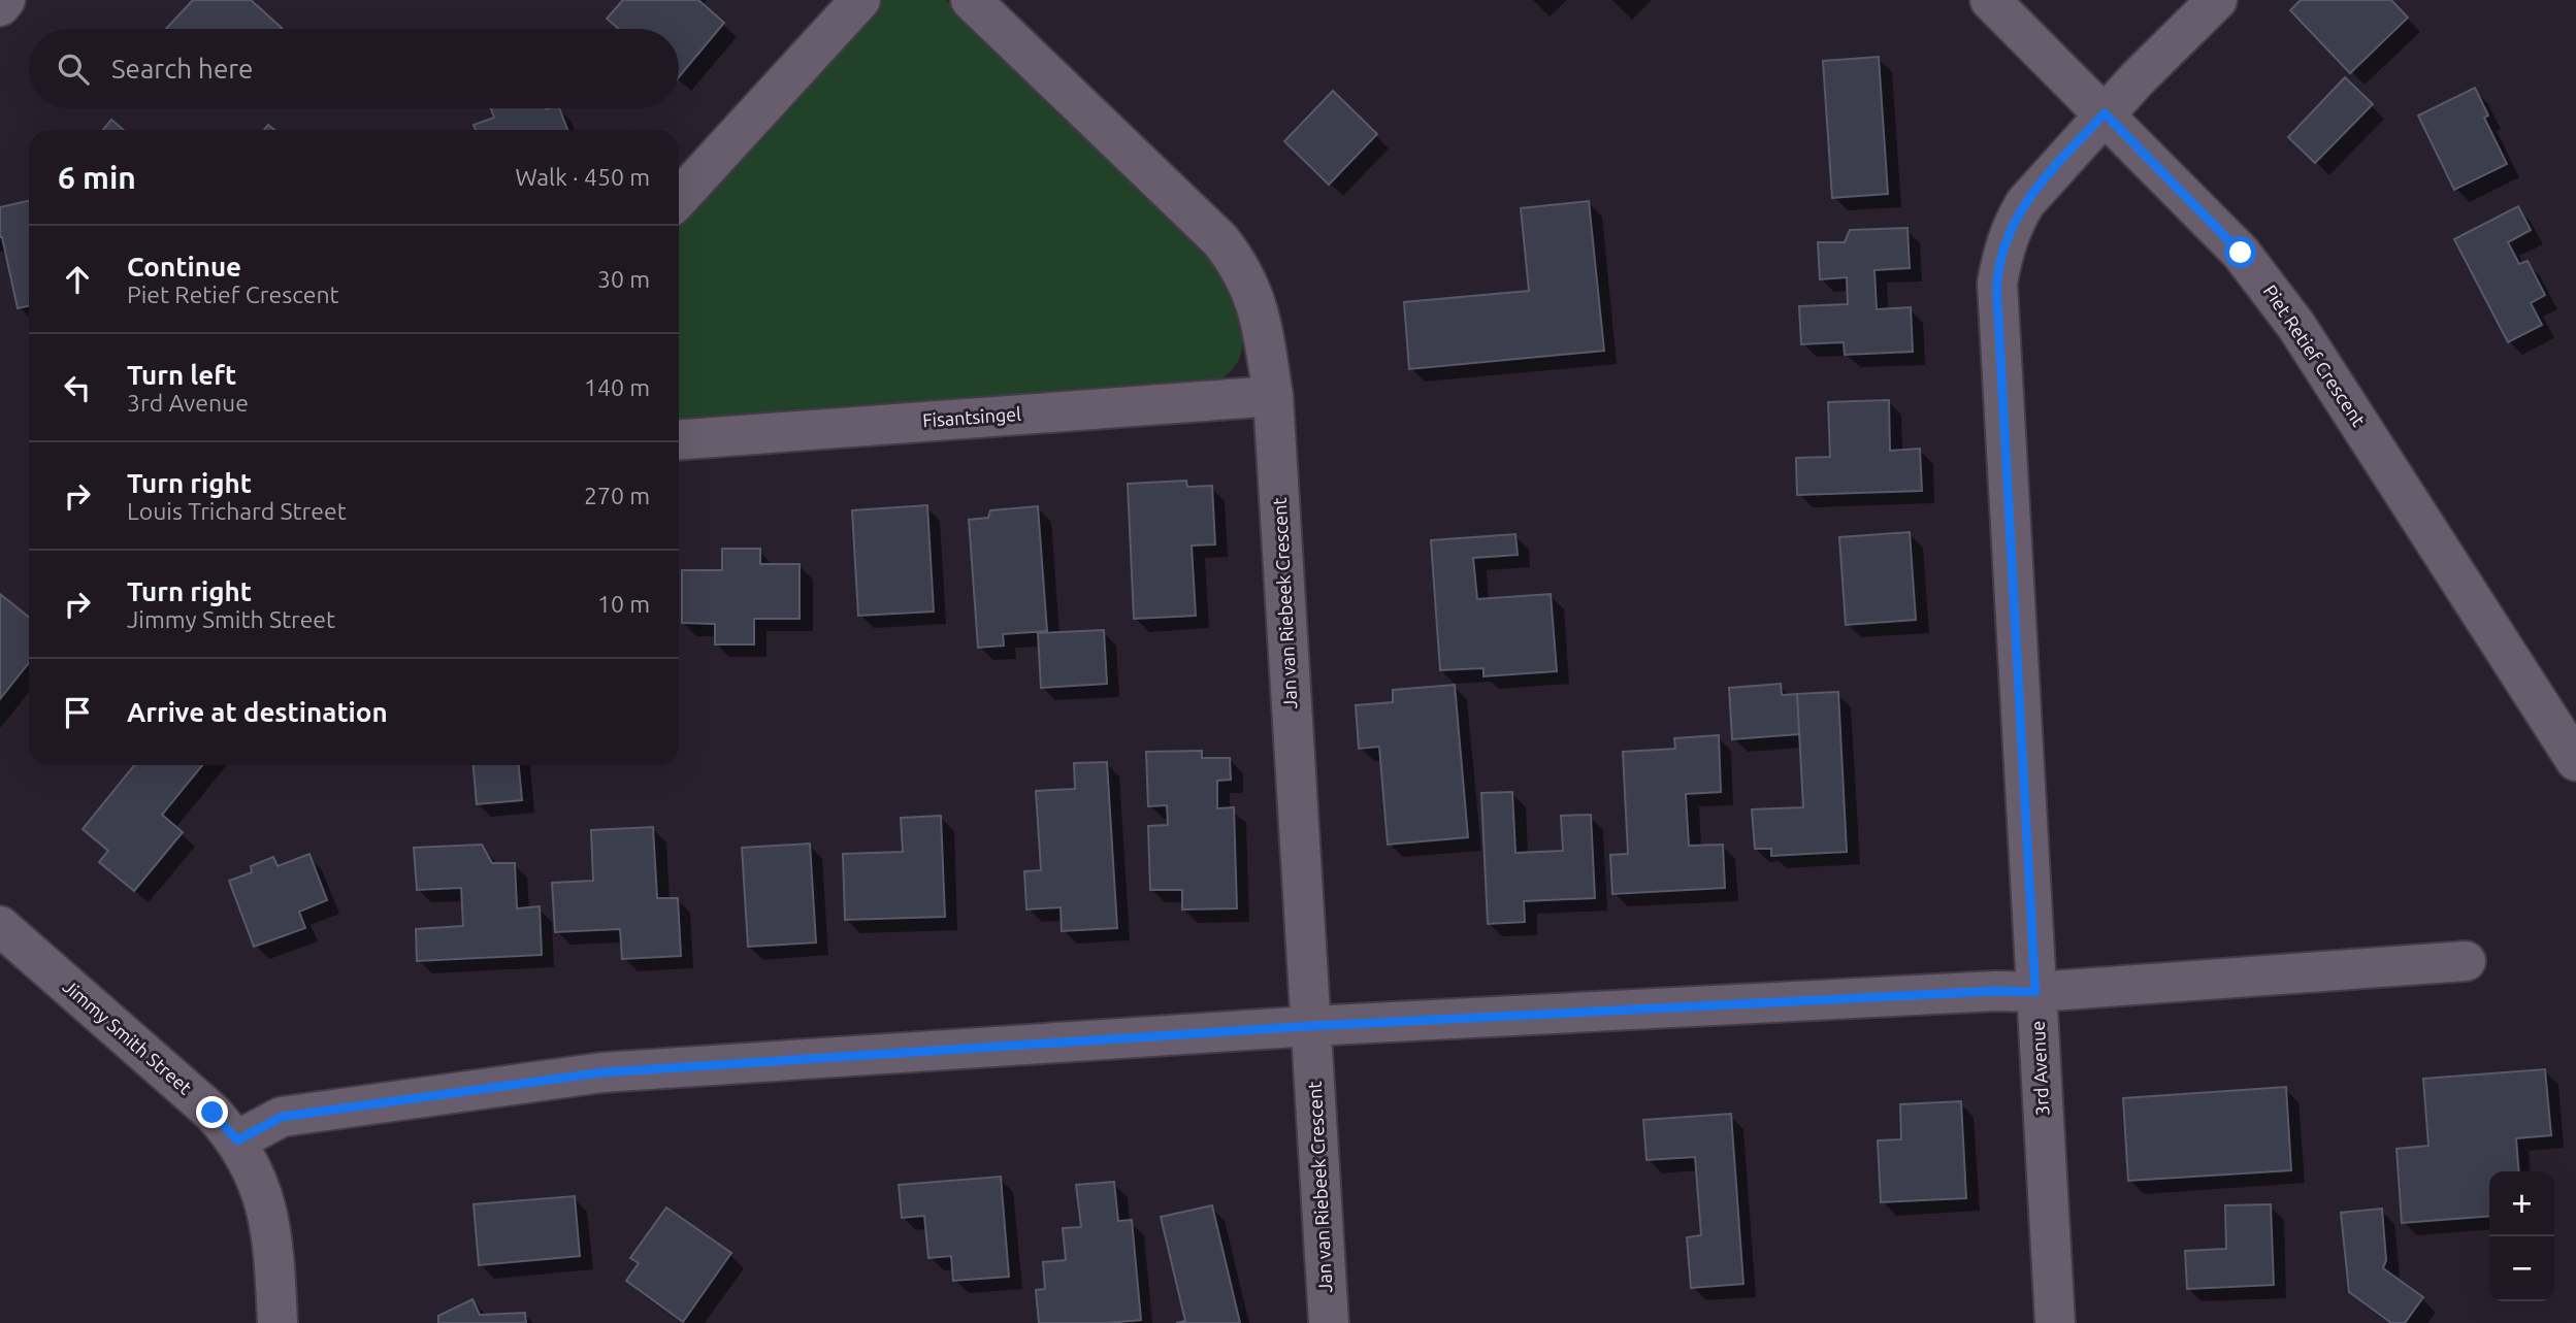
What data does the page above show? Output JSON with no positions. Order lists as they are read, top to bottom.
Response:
{
  "streets": {
    "street": [
      "Piet Retief Crescent",
      "Fisantsingel",
      "Jan van Riebeek Crescent",
      "Jimmy Smith Street",
      "3rd Avenue"
    ]
  },
  "crossings": [
    ["Piet Retief Crescent", "3rd Avenue"],
    ["Fisantsingel", "Jan van Riebeek Crescent"]
  ],
  "page": {
    "search": "Search here",
    "heading": ["6 min", "Walk · 450 m"],
    "list": [
      ["Continue", "Piet Retief Crescent", "30 m"],
      ["Turn left", "3rd Avenue", "140 m"],
      ["Turn right", "Louis Trichard Street", "270 m"],
      ["Turn right", "Jimmy Smith Street", "10 m"],
      "Arrive at destination"
    ],
    "map_buttons": ["+", "−"]
  }
}
